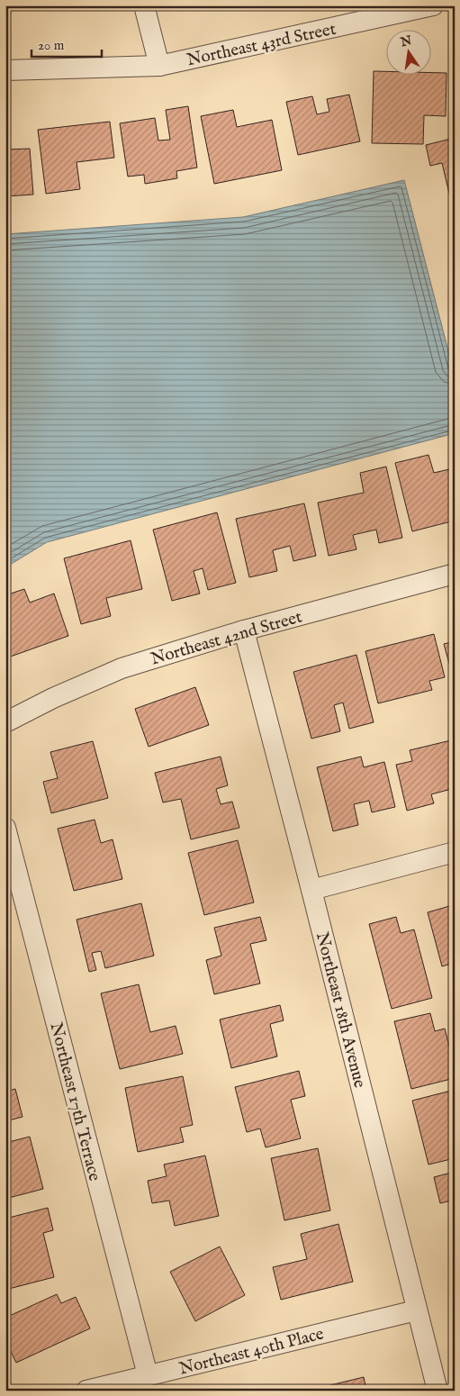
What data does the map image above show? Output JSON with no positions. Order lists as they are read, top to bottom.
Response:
{
  "streets": {
    "street": [
      "Northeast 43rd Street",
      "Northeast 42nd Street",
      "Northeast 18th Avenue",
      "Northeast 17th Terrace",
      "Northeast 40th Place"
    ]
  },
  "crossings": [
    ["Northeast 42nd Street", "Northeast 18th Avenue"],
    ["Northeast 18th Avenue", "Northeast 40th Place"],
    ["Northeast 17th Terrace", "Northeast 40th Place"]
  ],
  "scale_bar": "20 m",
  "north": "top"
}
